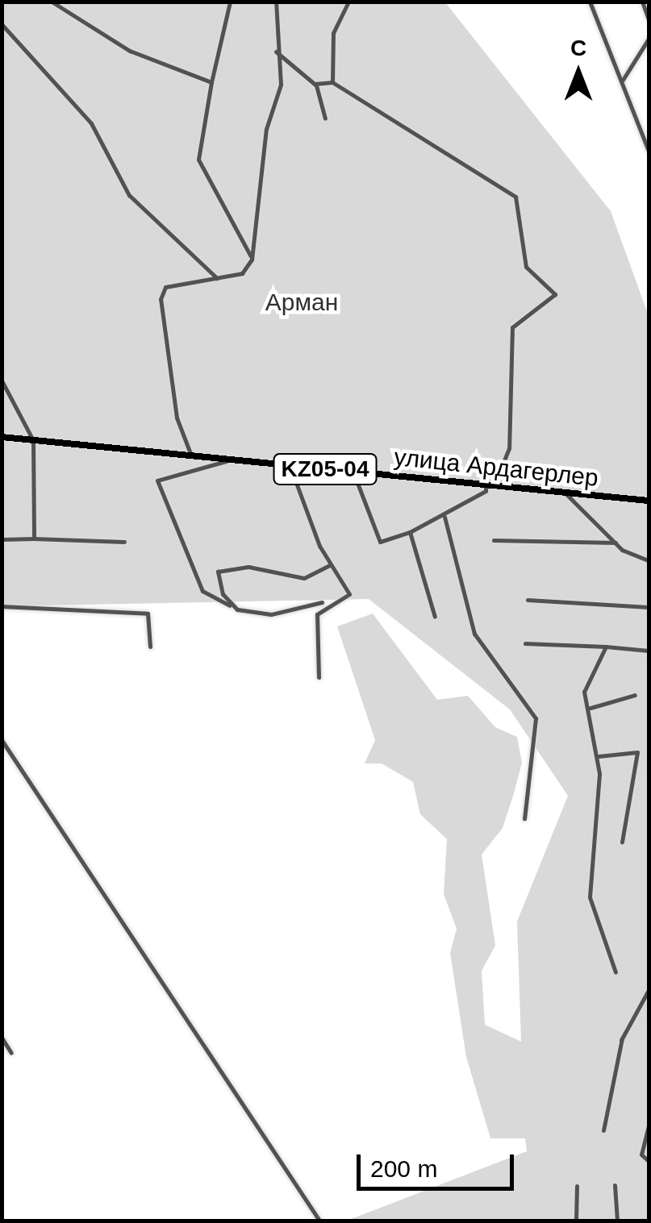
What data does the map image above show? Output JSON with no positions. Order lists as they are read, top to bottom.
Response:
{
  "streets": {
    "main road": ["улица Ардагерлер", "KZ05-04"]
  },
  "parks": ["Арман"],
  "scale_bar": "200 m",
  "north": "top"
}
